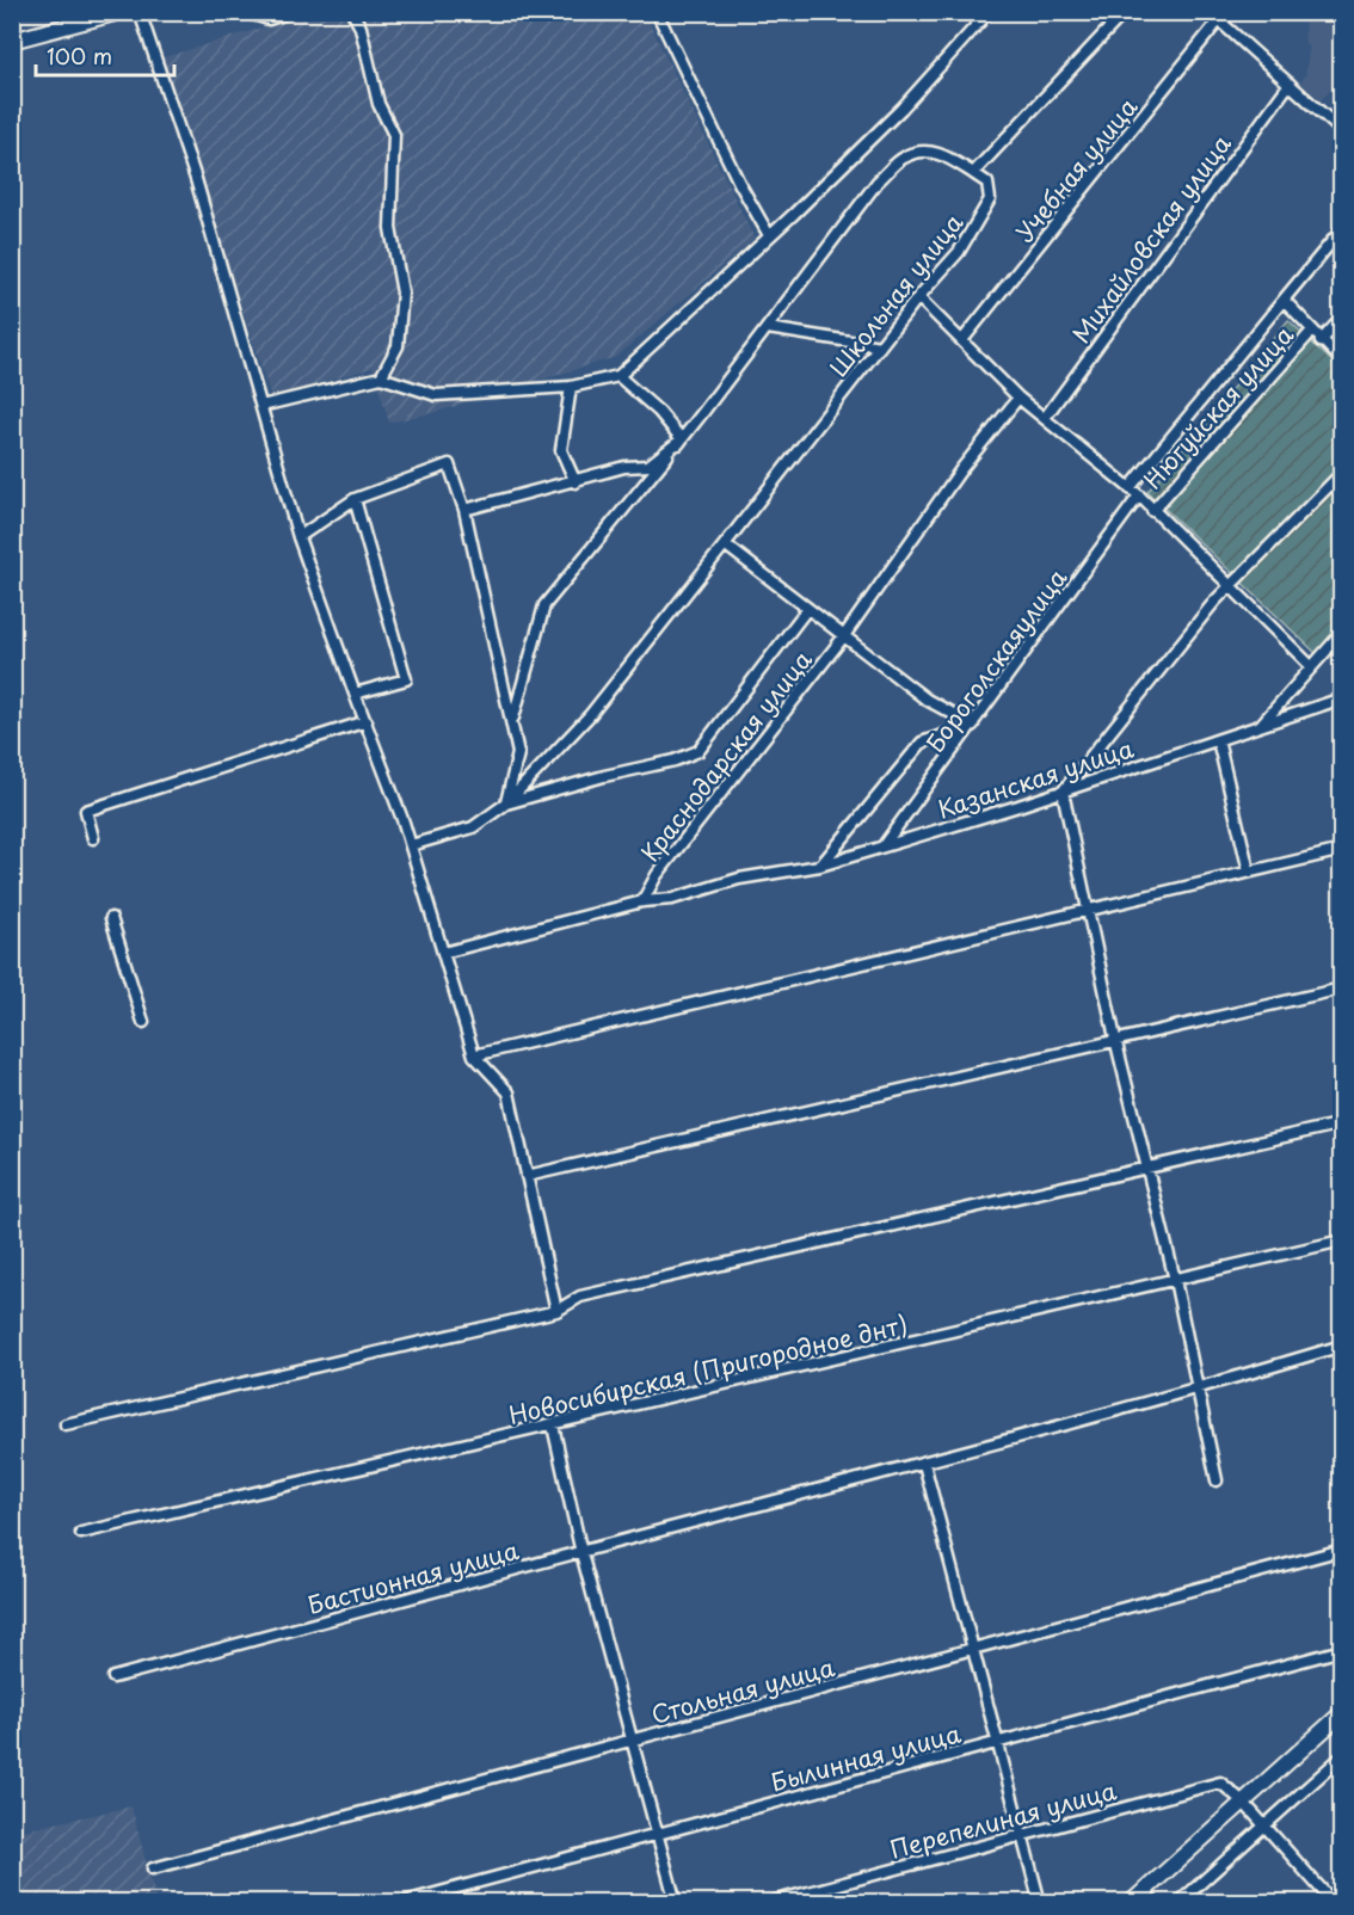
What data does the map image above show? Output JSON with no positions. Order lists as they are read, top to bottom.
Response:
{
  "streets": {
    "street": [
      "Учебная улица",
      "Михайловская улица",
      "Школьная улица",
      "Нюгуйская улица",
      "Бороголскаяулица",
      "Краснодарская улица",
      "Казанская улица",
      "Новосибирская (Пригородное днт)",
      "Бастионная улица",
      "Стольная улица",
      "Былинная улица",
      "Перепелиная улица"
    ]
  },
  "crossings": [
    ["Бороголскаяулица", "Казанская улица"],
    ["Краснодарская улица", "Казанская улица"]
  ],
  "scale_bar": "100 m"
}
